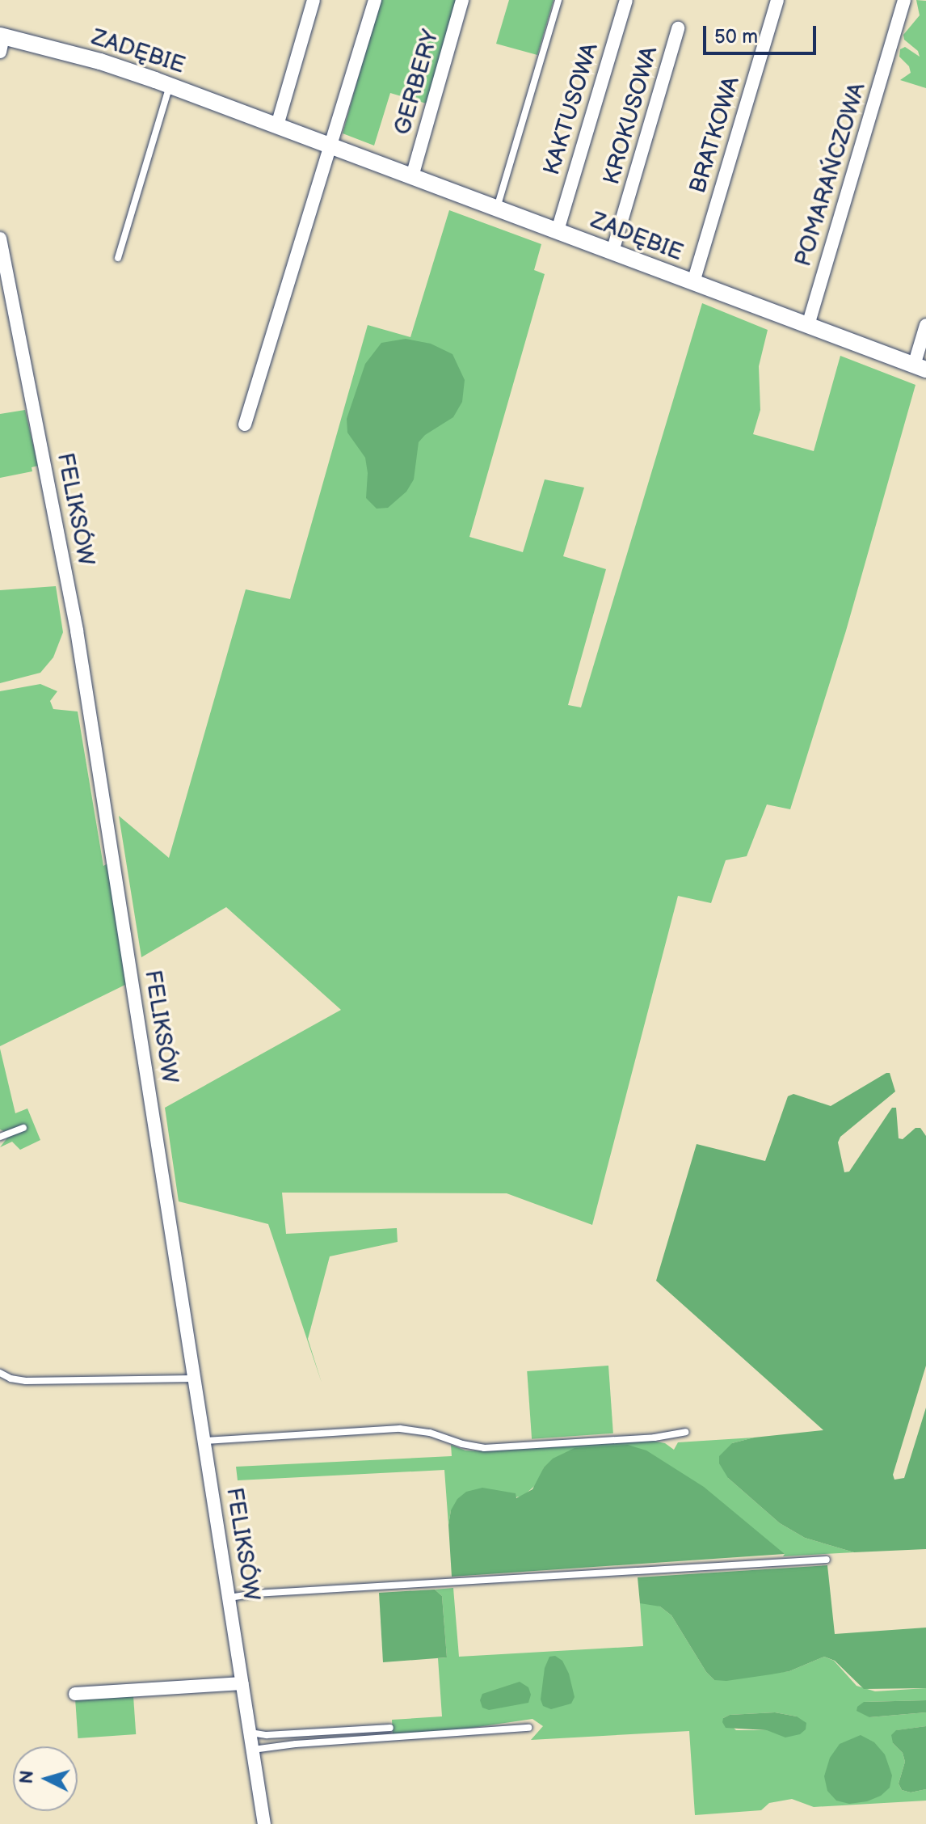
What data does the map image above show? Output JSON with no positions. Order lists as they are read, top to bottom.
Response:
{
  "streets": {
    "street": [
      "ZADĘBIE",
      "GERBERY",
      "KAKTUSOWA",
      "KROKUSOWA",
      "BRATKOWA",
      "POMARAŃCZOWA",
      "FELIKSÓW"
    ]
  },
  "crossings": [
    ["ZADĘBIE", "GERBERY"],
    ["ZADĘBIE", "KAKTUSOWA"],
    ["ZADĘBIE", "KROKUSOWA"],
    ["ZADĘBIE", "BRATKOWA"],
    ["ZADĘBIE", "POMARAŃCZOWA"]
  ],
  "scale_bar": "50 m",
  "north": "left"
}
